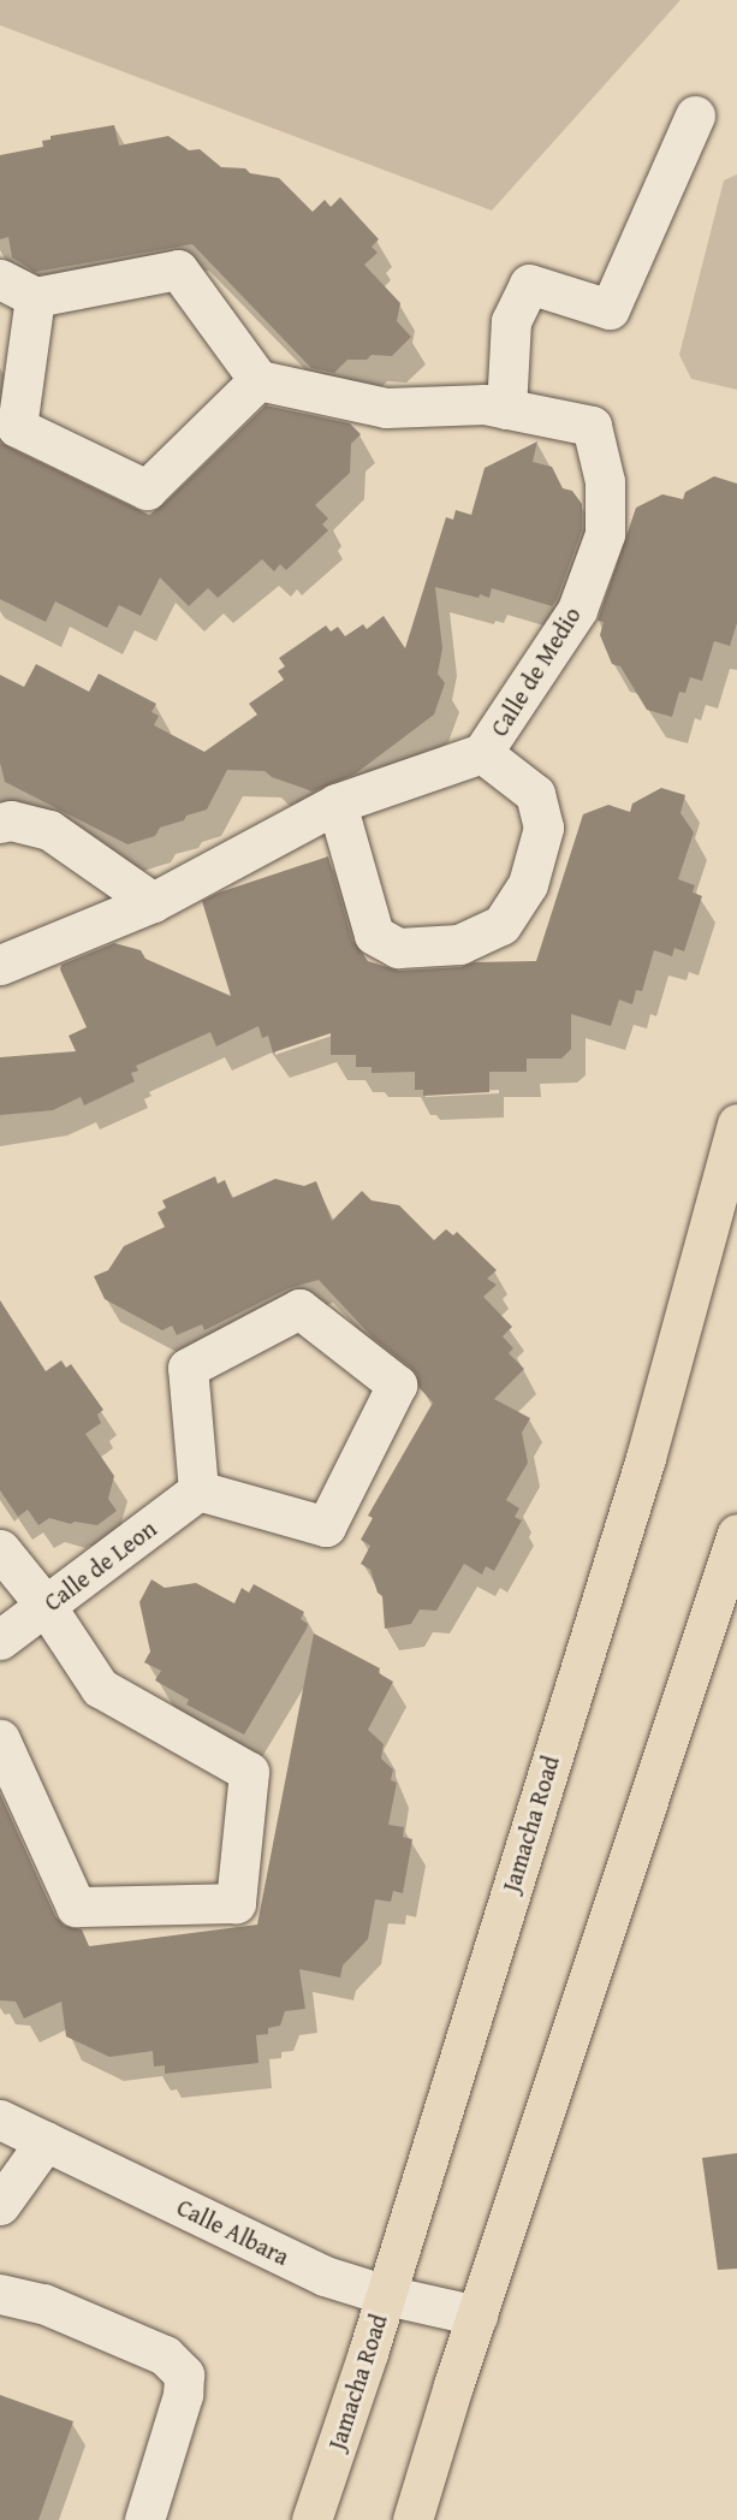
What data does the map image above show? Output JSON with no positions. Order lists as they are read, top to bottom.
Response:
{
  "streets": {
    "main road": ["Jamacha Road"],
    "street": ["Calle de Medio", "Calle de Leon", "Calle Albara"]
  },
  "crossings": [
    ["Jamacha Road", "Calle Albara"]
  ]
}
